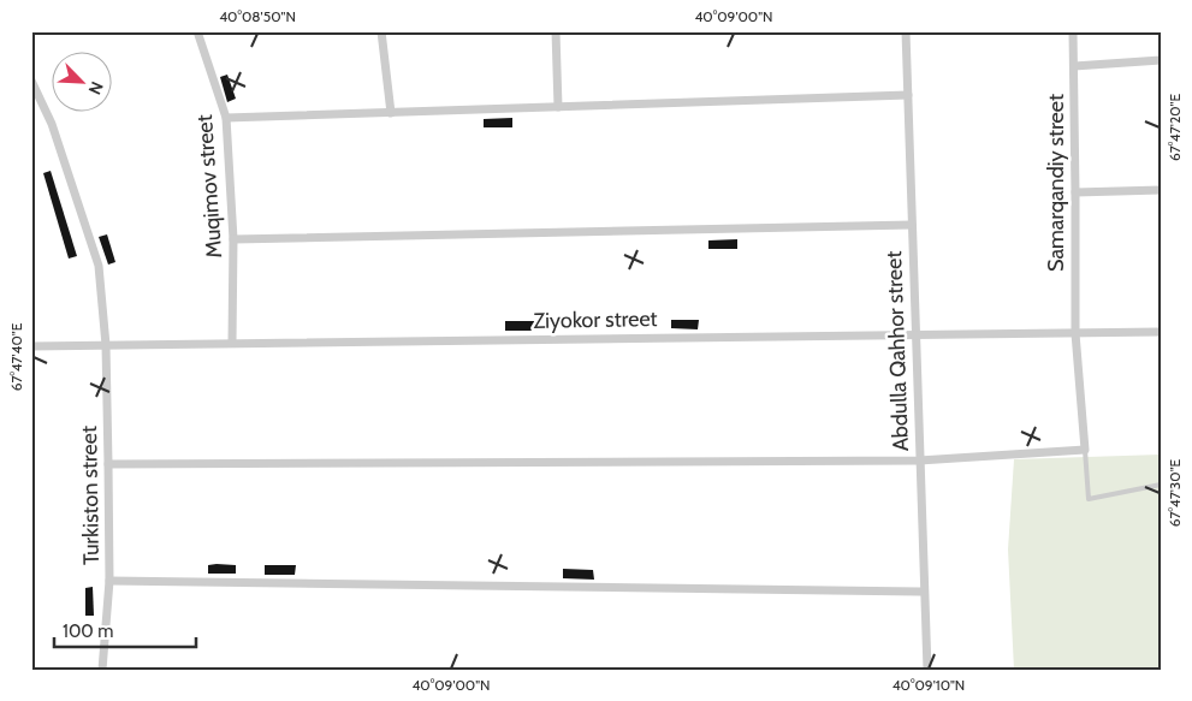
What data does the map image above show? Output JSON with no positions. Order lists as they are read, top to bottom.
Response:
{
  "streets": {
    "street": [
      "Samarqandiy street",
      "Muqimov street",
      "Ziyokor street",
      "Abdulla Qahhor street",
      "Turkiston street"
    ]
  },
  "crossings": [
    ["Samarqandiy street", "Ziyokor street"],
    ["Muqimov street", "Ziyokor street"],
    ["Ziyokor street", "Abdulla Qahhor street"],
    ["Ziyokor street", "Turkiston street"]
  ],
  "scale_bar": "100 m",
  "north": "bottom right",
  "coordinates": [
    "40°08'50\"N",
    "40°09'00\"N",
    "67°47'20\"E",
    "67°47'40\"E",
    "67°47'30\"E",
    "40°09'10\"N"
  ]
}
